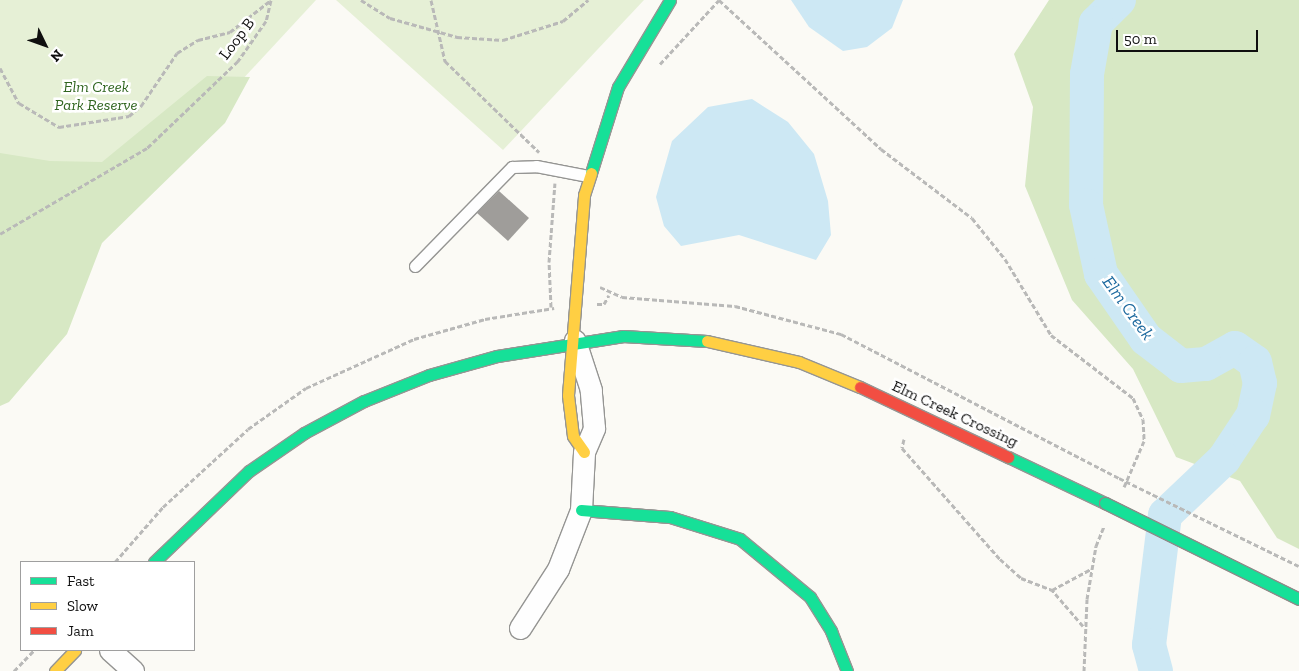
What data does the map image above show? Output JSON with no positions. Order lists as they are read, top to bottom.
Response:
{
  "streets": {
    "main road": ["Elm Creek Crossing"],
    "path": ["Loop B"]
  },
  "water": ["Elm Creek"],
  "parks": ["Elm Creek Park Reserve"],
  "legend": ["Fast", "Slow", "Jam"],
  "scale_bar": "50 m",
  "north": "bottom right"
}
